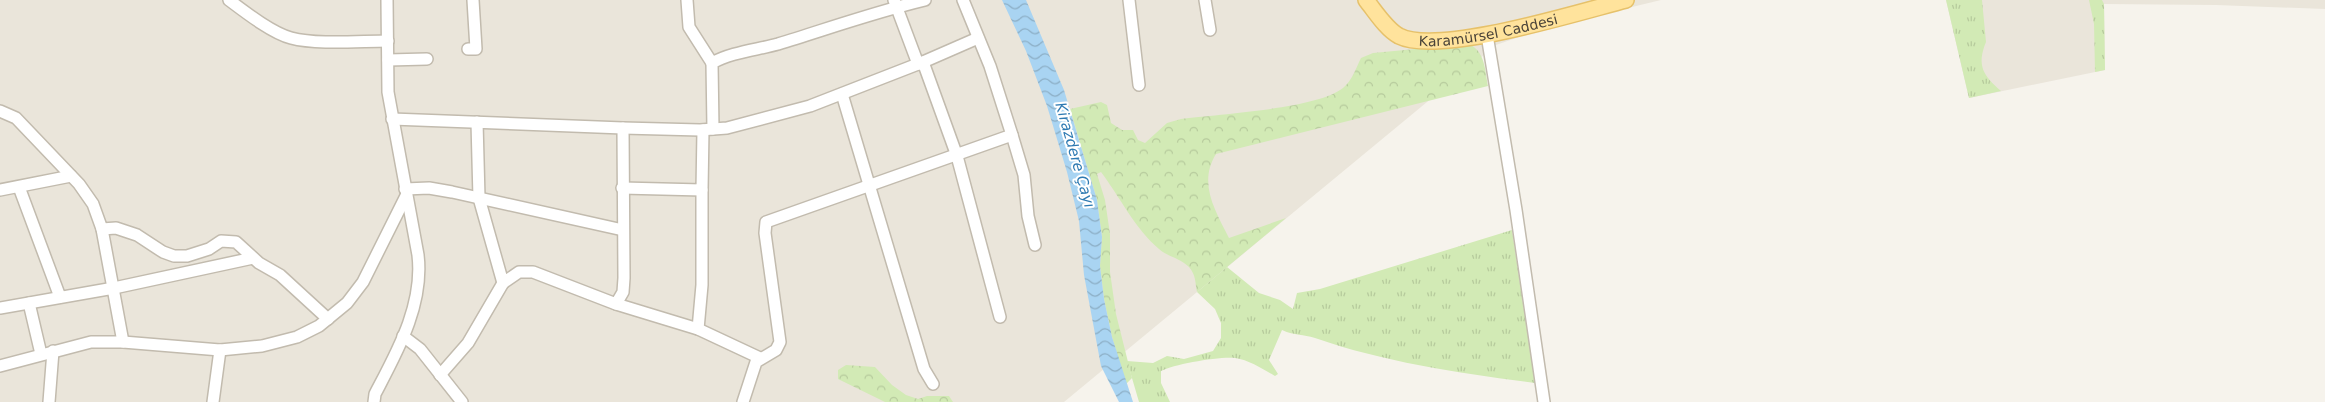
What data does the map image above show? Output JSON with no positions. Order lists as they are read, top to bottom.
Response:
{
  "streets": {
    "main road": ["Karamürsel Caddesi"]
  },
  "water": ["Kirazdere Çayı"]
}
